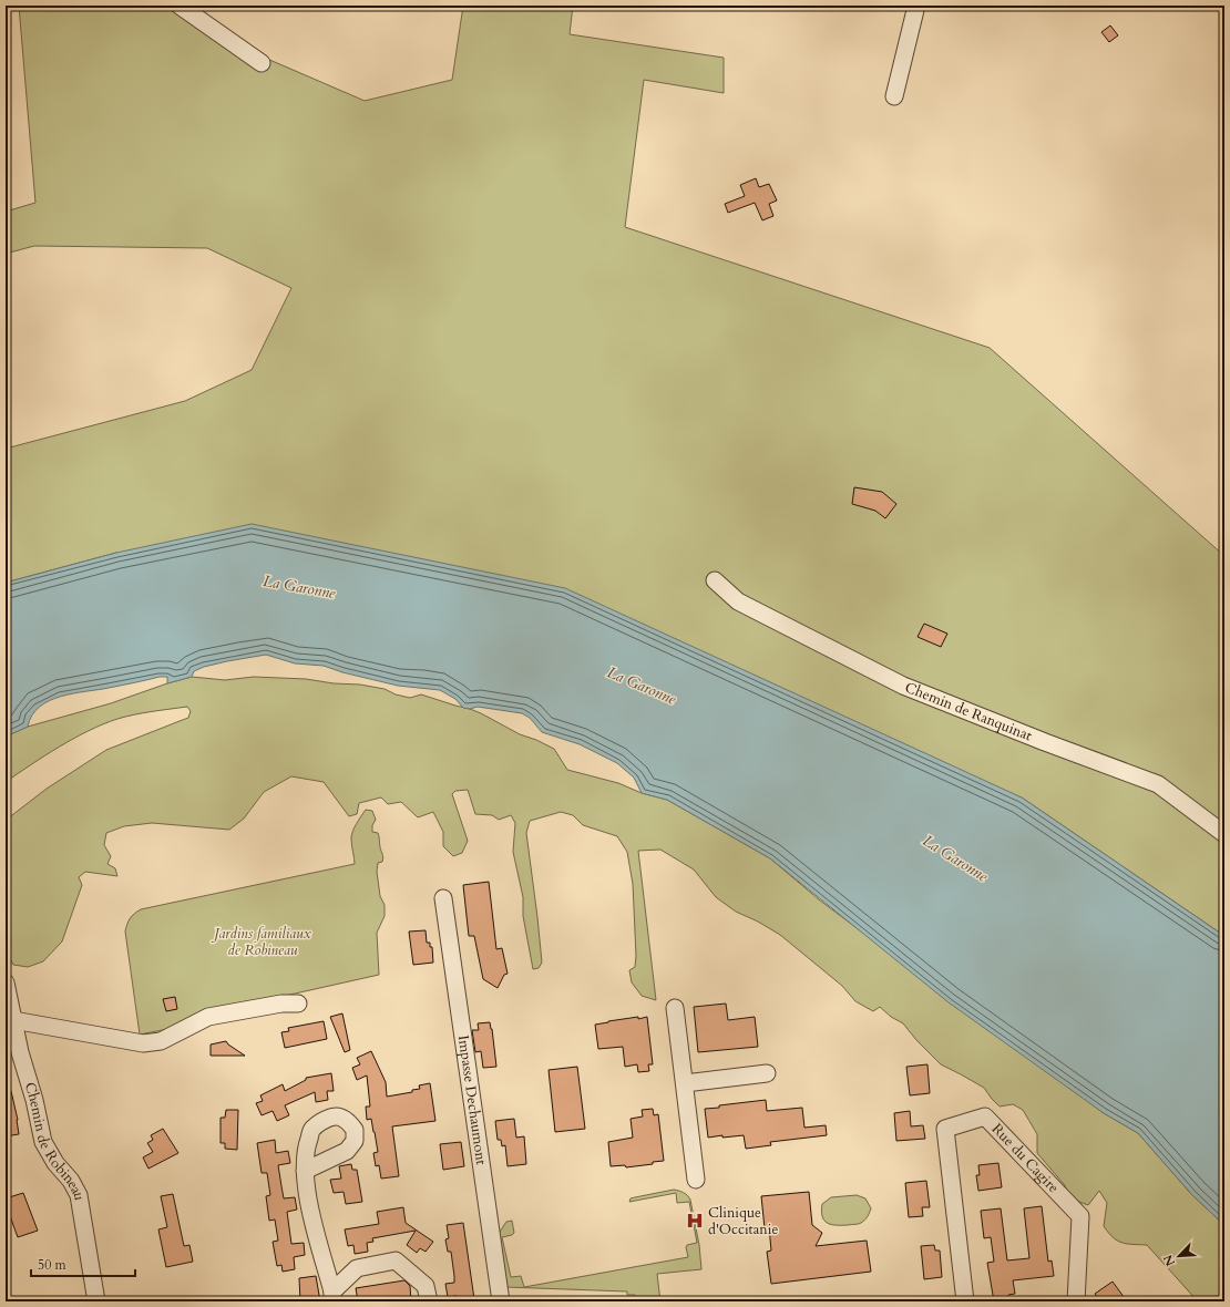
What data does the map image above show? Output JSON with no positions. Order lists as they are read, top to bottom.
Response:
{
  "streets": {
    "street": [
      "Chemin de Ranquinat",
      "Impasse Dechaumont",
      "Chemin de Robineau",
      "Rue du Cagire"
    ]
  },
  "water": ["La Garonne"],
  "parks": ["Jardins familiaux de Robineau"],
  "places": {
    "hospital": ["Clinique d'Occitanie"]
  },
  "scale_bar": "50 m",
  "north": "bottom left"
}
